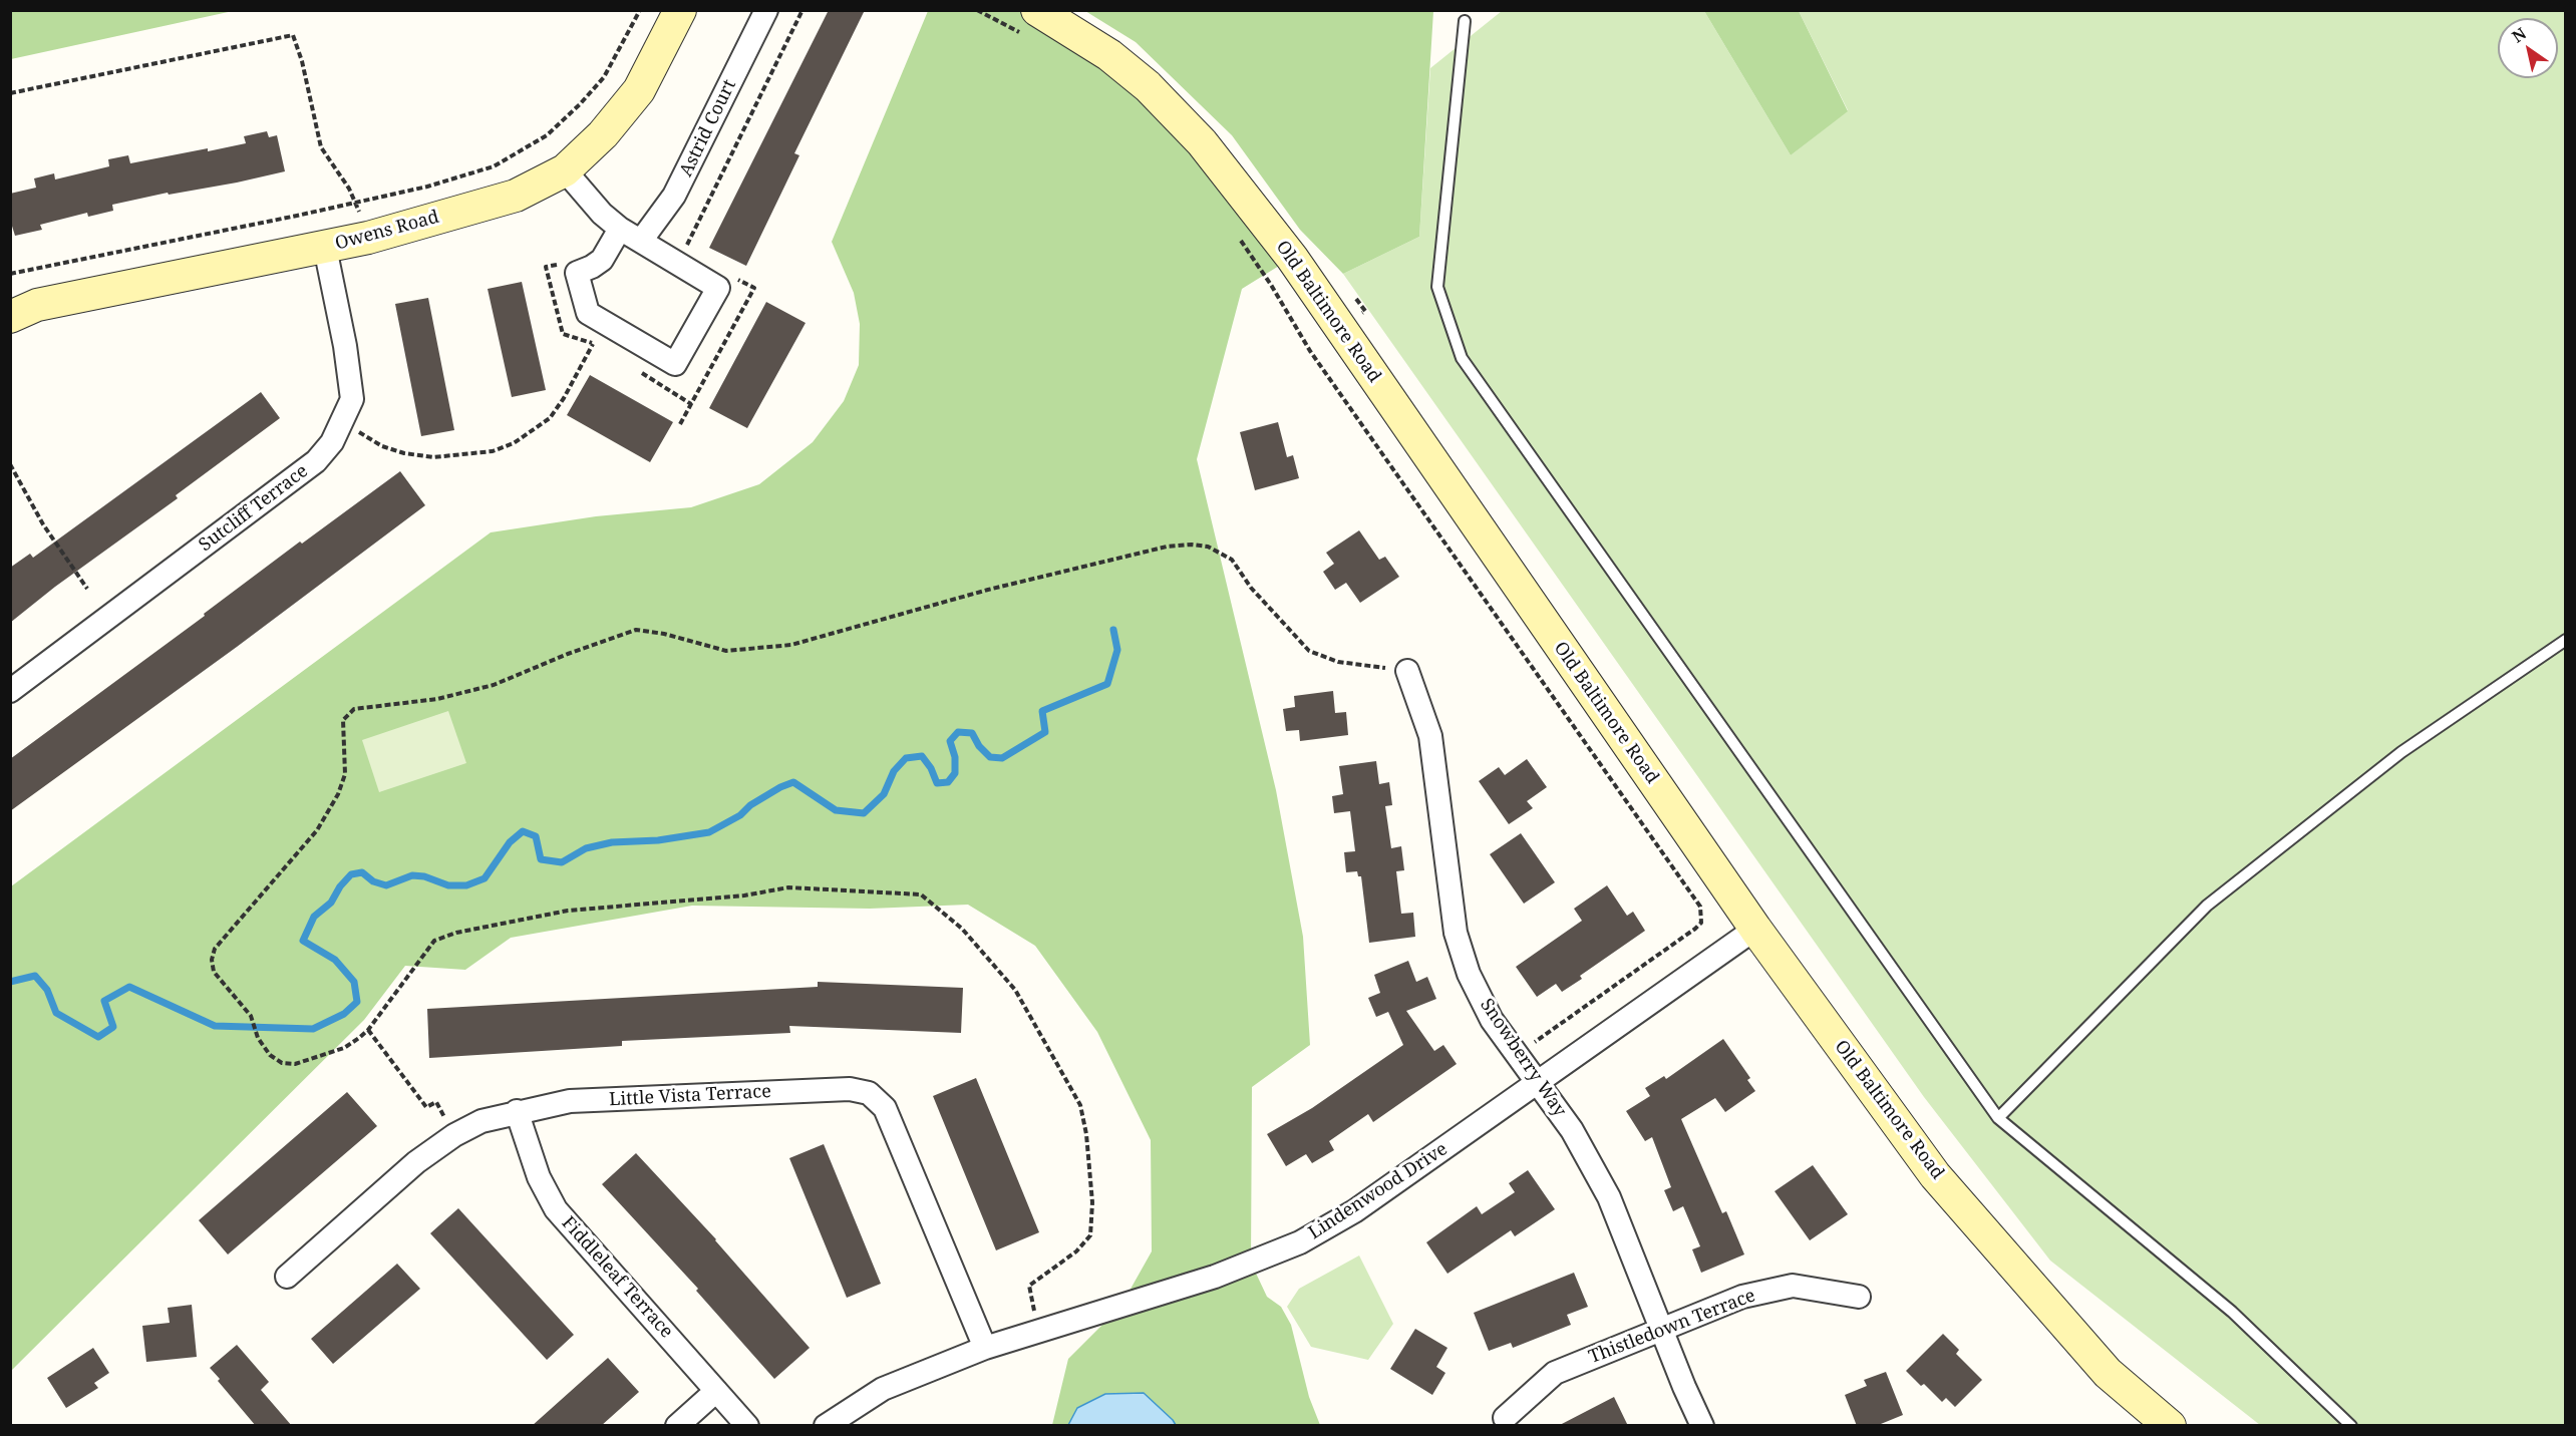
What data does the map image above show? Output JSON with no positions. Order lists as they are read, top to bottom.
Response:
{
  "streets": {
    "street": [
      "Astrid Court",
      "Owens Road",
      "Old Baltimore Road",
      "Sutcliff Terrace",
      "Snowberry Way",
      "Little Vista Terrace",
      "Lindenwood Drive",
      "Fiddleleaf Terrace",
      "Thistledown Terrace"
    ]
  },
  "crossings": [
    ["Owens Road", "Sutcliff Terrace"],
    ["Old Baltimore Road", "Lindenwood Drive"],
    ["Snowberry Way", "Lindenwood Drive"],
    ["Snowberry Way", "Thistledown Terrace"],
    ["Little Vista Terrace", "Lindenwood Drive"],
    ["Little Vista Terrace", "Fiddleleaf Terrace"]
  ],
  "north": "top left"
}
